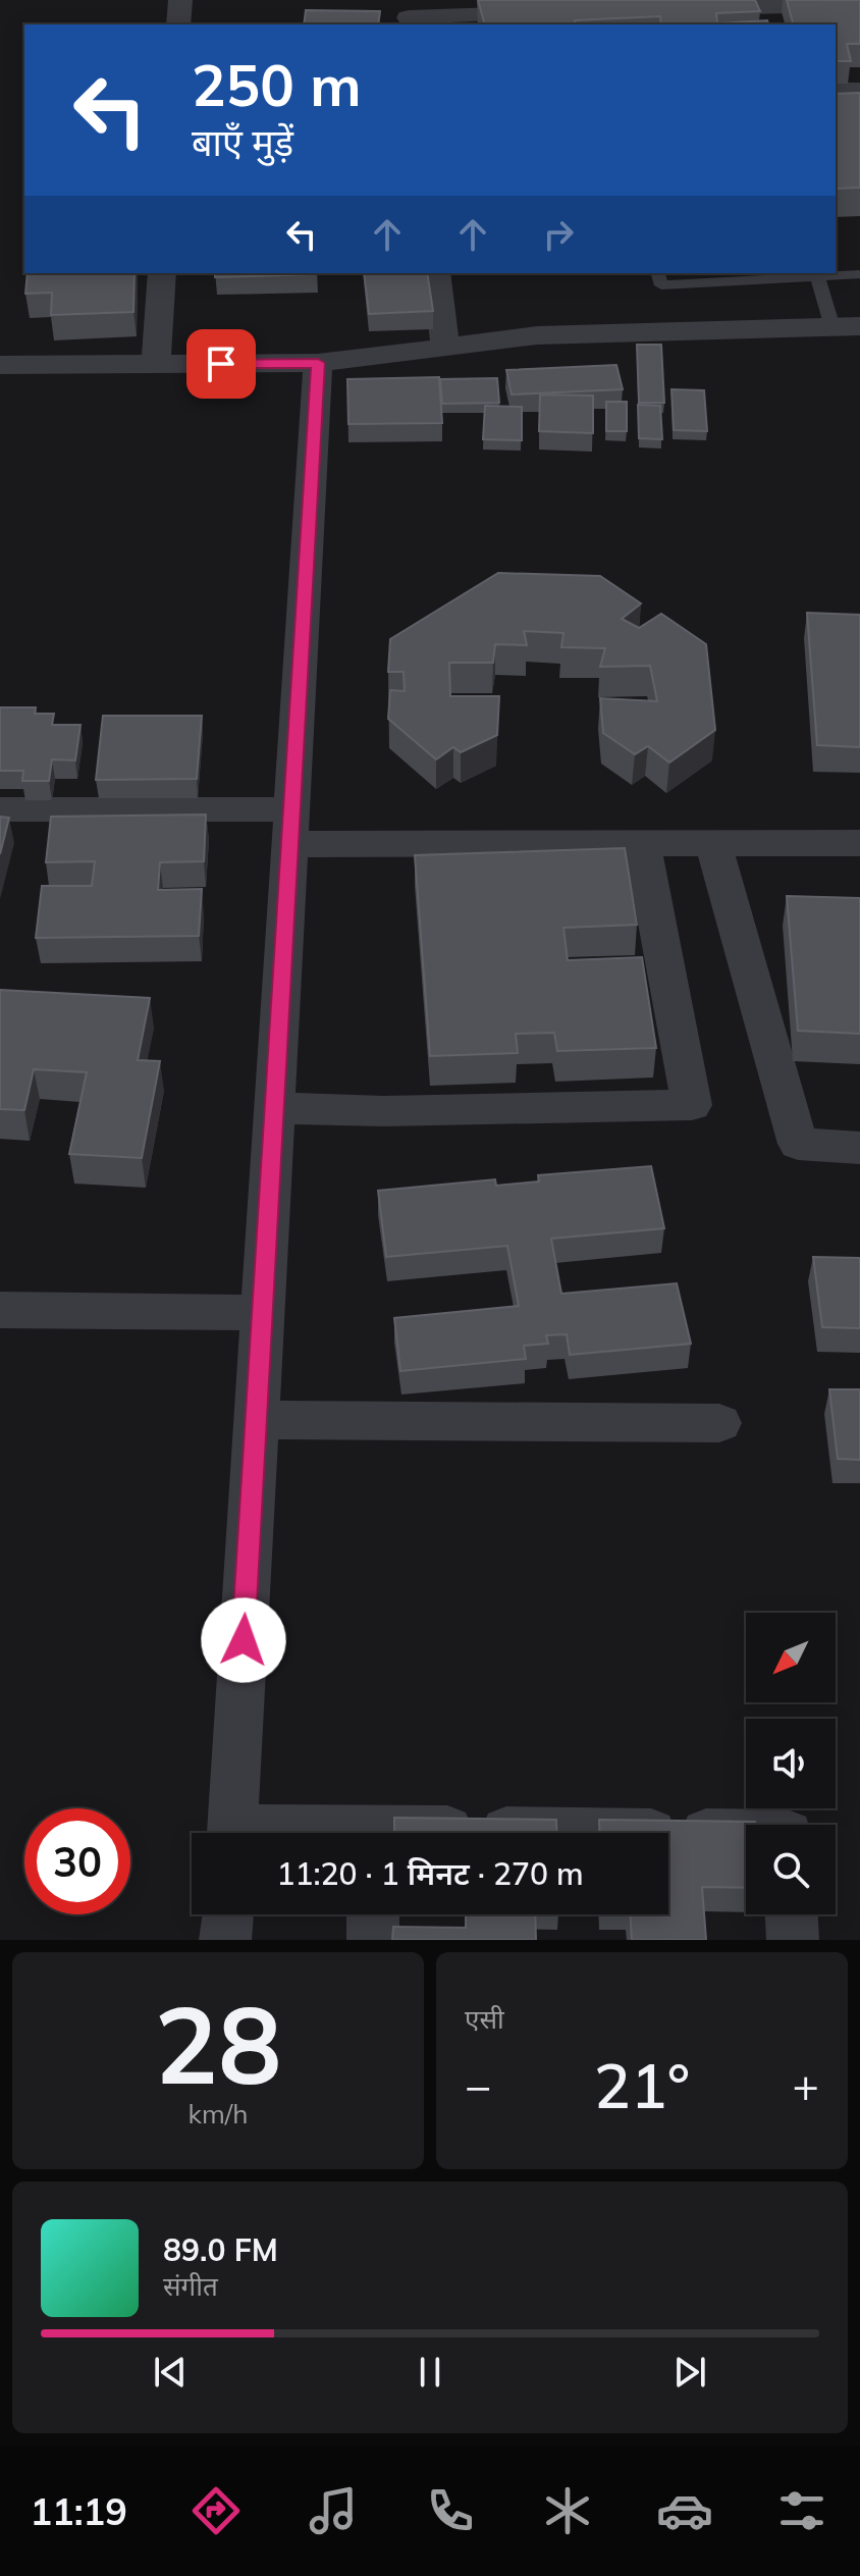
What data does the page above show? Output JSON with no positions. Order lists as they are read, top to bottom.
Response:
{
  "north": "bottom left",
  "page": {
    "turn": ["250 m", "बाएँ मुड़ें"],
    "limit": "30",
    "trip": "11:20 · 1 मिनट · 270 m",
    "tile": [
      ["28", "km/h"],
      "एसी"
    ],
    "heat": ["−", "21°", "+"],
    "song": ["89.0 FM", "संगीत"],
    "tabs": "11:19"
  }
}
